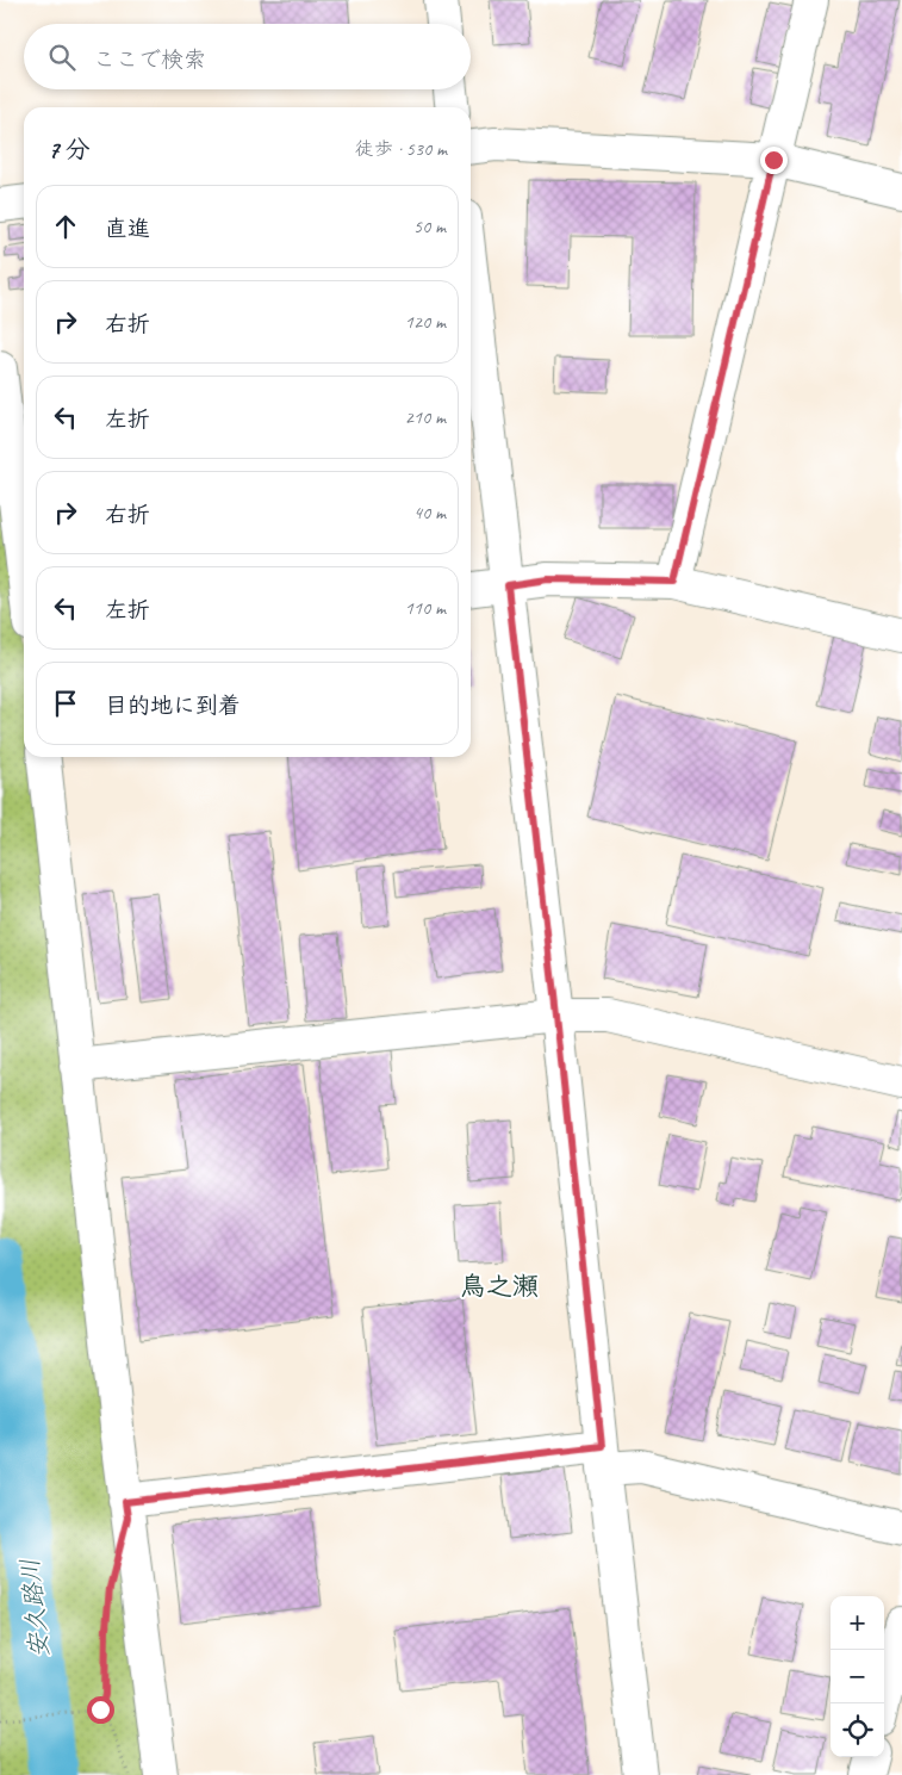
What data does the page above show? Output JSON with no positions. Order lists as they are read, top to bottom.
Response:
{
  "districts": ["鳥之瀬"],
  "water": ["安久路川"],
  "page": {
    "search": "ここで検索",
    "heading": ["7 分", "徒歩 · 530 m"],
    "list": [
      ["直進", "50 m"],
      ["右折", "120 m"],
      ["左折", "210 m"],
      ["右折", "40 m"],
      ["左折", "110 m"],
      "目的地に到着"
    ],
    "map_buttons": ["+", "−"]
  }
}
